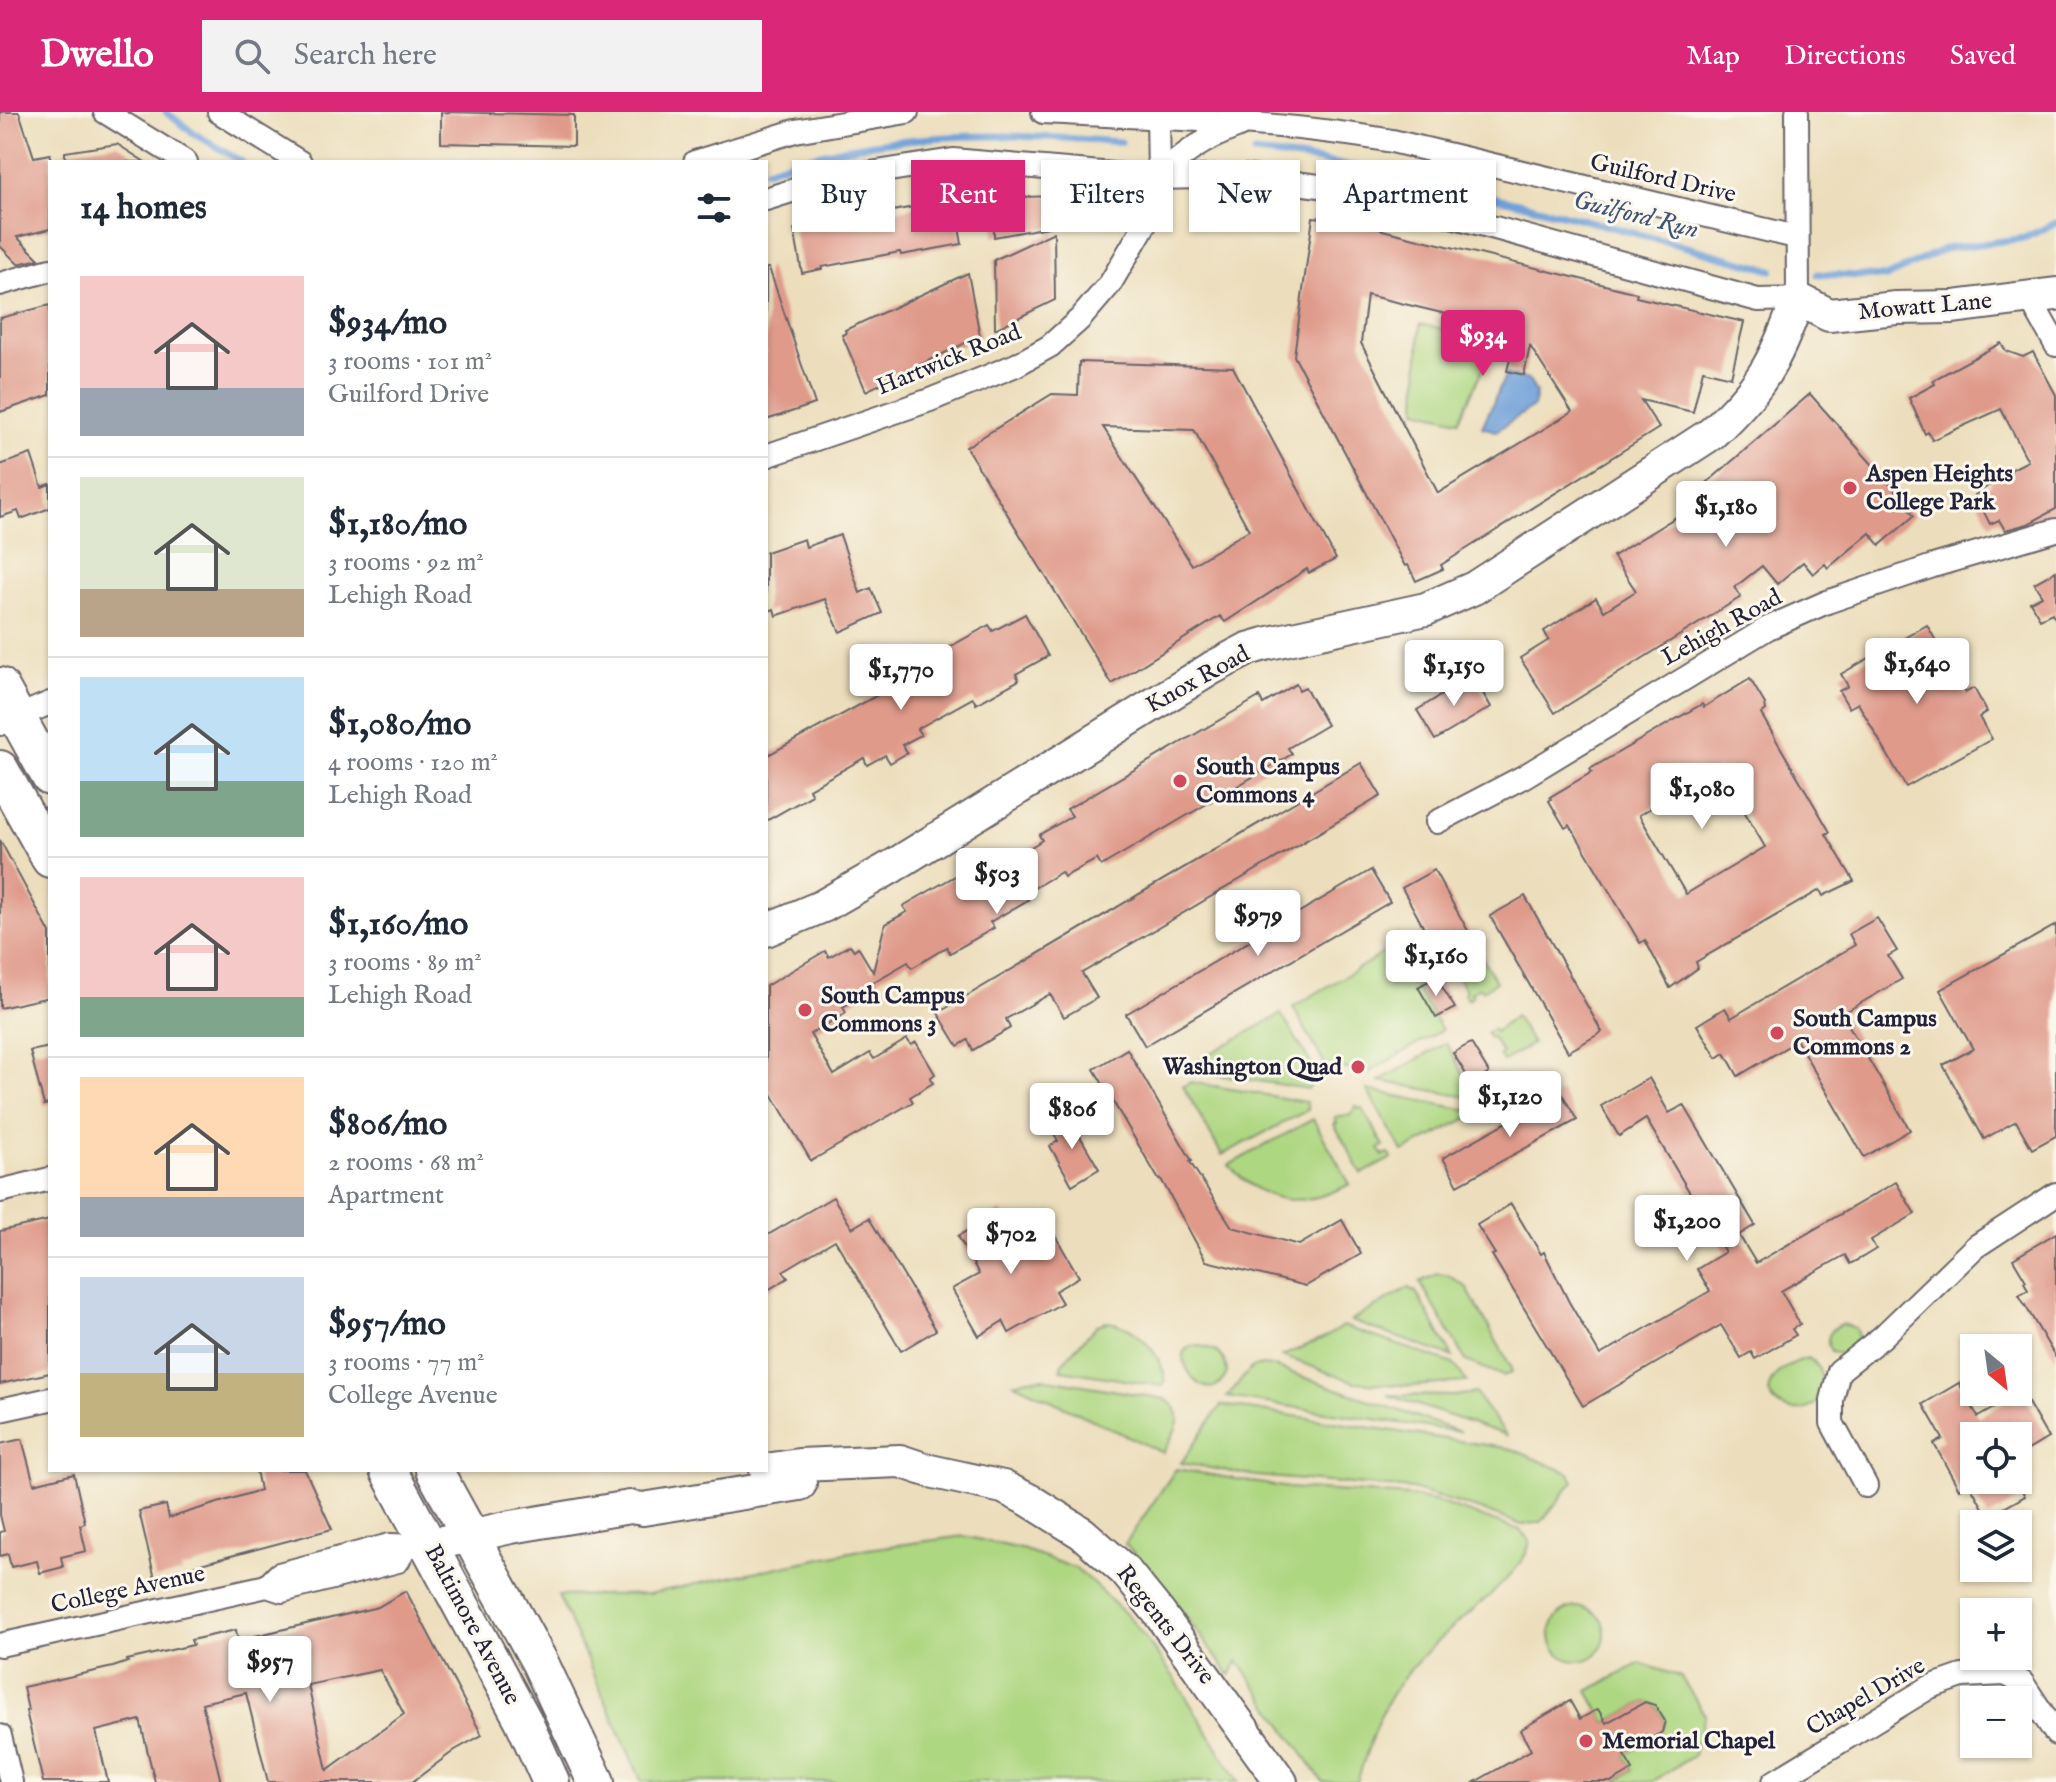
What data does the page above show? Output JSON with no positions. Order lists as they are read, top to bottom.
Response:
{
  "streets": {
    "main road": ["Baltimore Avenue"],
    "street": [
      "Guilford Drive",
      "Mowatt Lane",
      "Hartwick Road",
      "Lehigh Road",
      "Knox Road",
      "College Avenue",
      "Regents Drive",
      "Chapel Drive"
    ]
  },
  "crossings": [
    ["Mowatt Lane", "Knox Road"],
    ["College Avenue", "Baltimore Avenue"],
    ["College Avenue", "Regents Drive"],
    ["Baltimore Avenue", "Regents Drive"]
  ],
  "water": ["Guilford Run"],
  "places": [
    "Aspen Heights College Park",
    "South Campus Commons 4",
    "South Campus Commons 3",
    "South Campus Commons 2",
    "Washington Quad",
    "Memorial Chapel"
  ],
  "north": "bottom right",
  "page": {
    "header": "Dwello",
    "search": "Search here",
    "nav": ["Map", "Directions", "Saved"],
    "chip": [
      "Buy",
      "Rent",
      "Filters",
      "New",
      "Apartment"
    ],
    "heading": "14 homes",
    "list": [
      {
        "name": "$934/mo",
        "note": "3 rooms · 101 m² · Guilford Drive"
      },
      {
        "name": "$1,180/mo",
        "note": "3 rooms · 92 m² · Lehigh Road"
      },
      {
        "name": "$1,080/mo",
        "note": "4 rooms · 120 m² · Lehigh Road"
      },
      {
        "name": "$1,160/mo",
        "note": "3 rooms · 89 m² · Lehigh Road"
      },
      {
        "name": "$806/mo",
        "note": "2 rooms · 68 m² · Apartment"
      },
      {
        "name": "$957/mo",
        "note": "3 rooms · 77 m² · College Avenue"
      }
    ],
    "price": [
      "$934",
      "$1,180",
      "$1,640",
      "$1,150",
      "$1,770",
      "$1,080",
      "$503",
      "$979",
      "$1,160",
      "$1,120",
      "$806",
      "$1,200",
      "$702",
      "$957"
    ],
    "map_buttons": ["+", "−"]
  }
}
